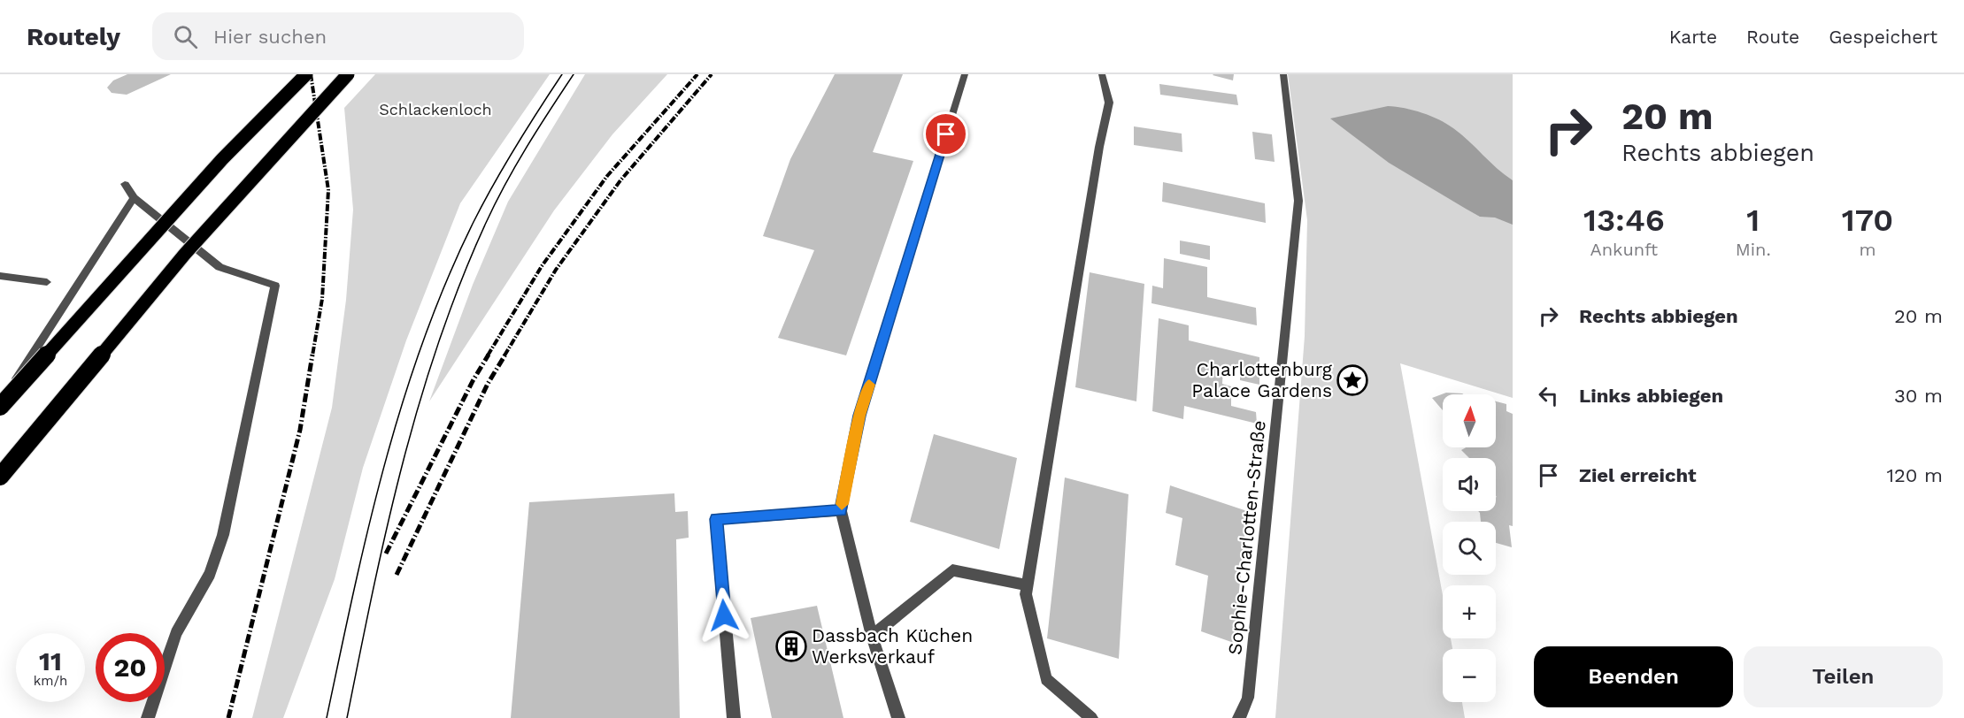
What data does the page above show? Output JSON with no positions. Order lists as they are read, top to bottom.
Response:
{
  "streets": {
    "lane": ["Sophie-Charlotten-Straße"]
  },
  "parks": ["Schlackenloch"],
  "places": {
    "place": ["Charlottenburg Palace Gardens"],
    "building": ["Dassbach Küchen Werksverkauf"]
  },
  "north": "top",
  "page": {
    "header": "Routely",
    "search": "Hier suchen",
    "nav": ["Karte", "Route", "Gespeichert"],
    "turn": ["20 m", "Rechts abbiegen"],
    "eta": [
      "13:46",
      "Ankunft",
      "1",
      "Min.",
      "170",
      "m"
    ],
    "list": [
      {
        "name": "Rechts abbiegen",
        "value": "20 m"
      },
      {
        "name": "Links abbiegen",
        "value": "30 m"
      },
      {
        "name": "Ziel erreicht",
        "value": "120 m"
      }
    ],
    "map_buttons": ["+", "−"],
    "speed": "11 km/h",
    "limit": "20",
    "buttons": ["Beenden", "Teilen"]
  }
}
